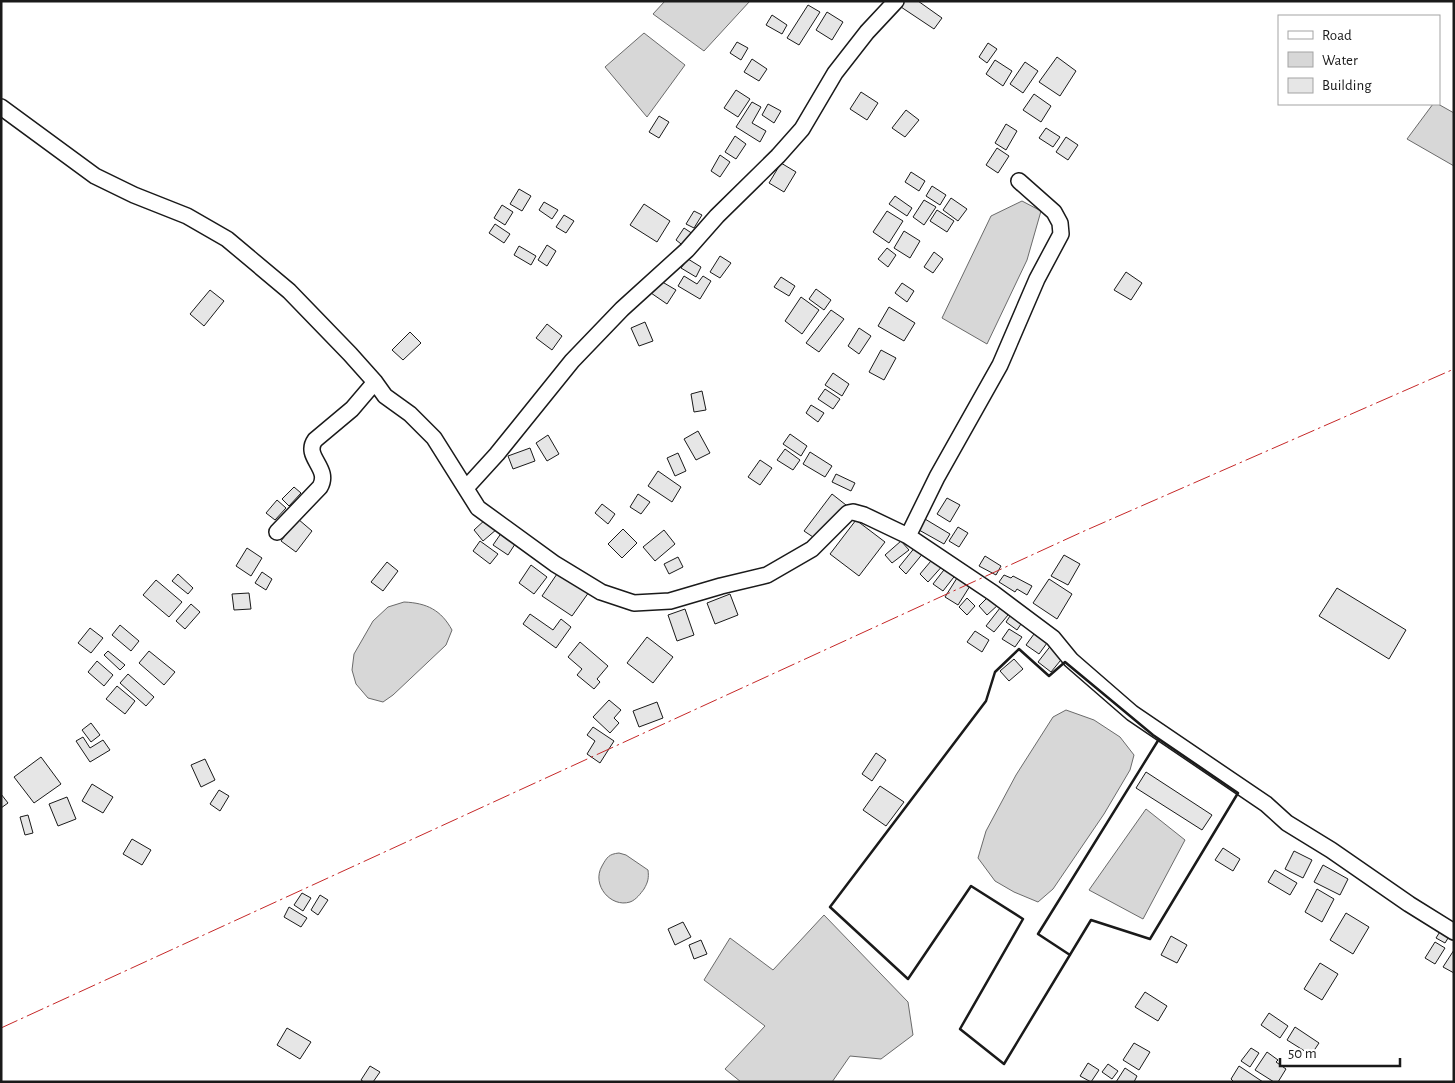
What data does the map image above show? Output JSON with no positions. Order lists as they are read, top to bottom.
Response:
{
  "legend": ["Road", "Water", "Building"],
  "scale_bar": "50 m"
}
